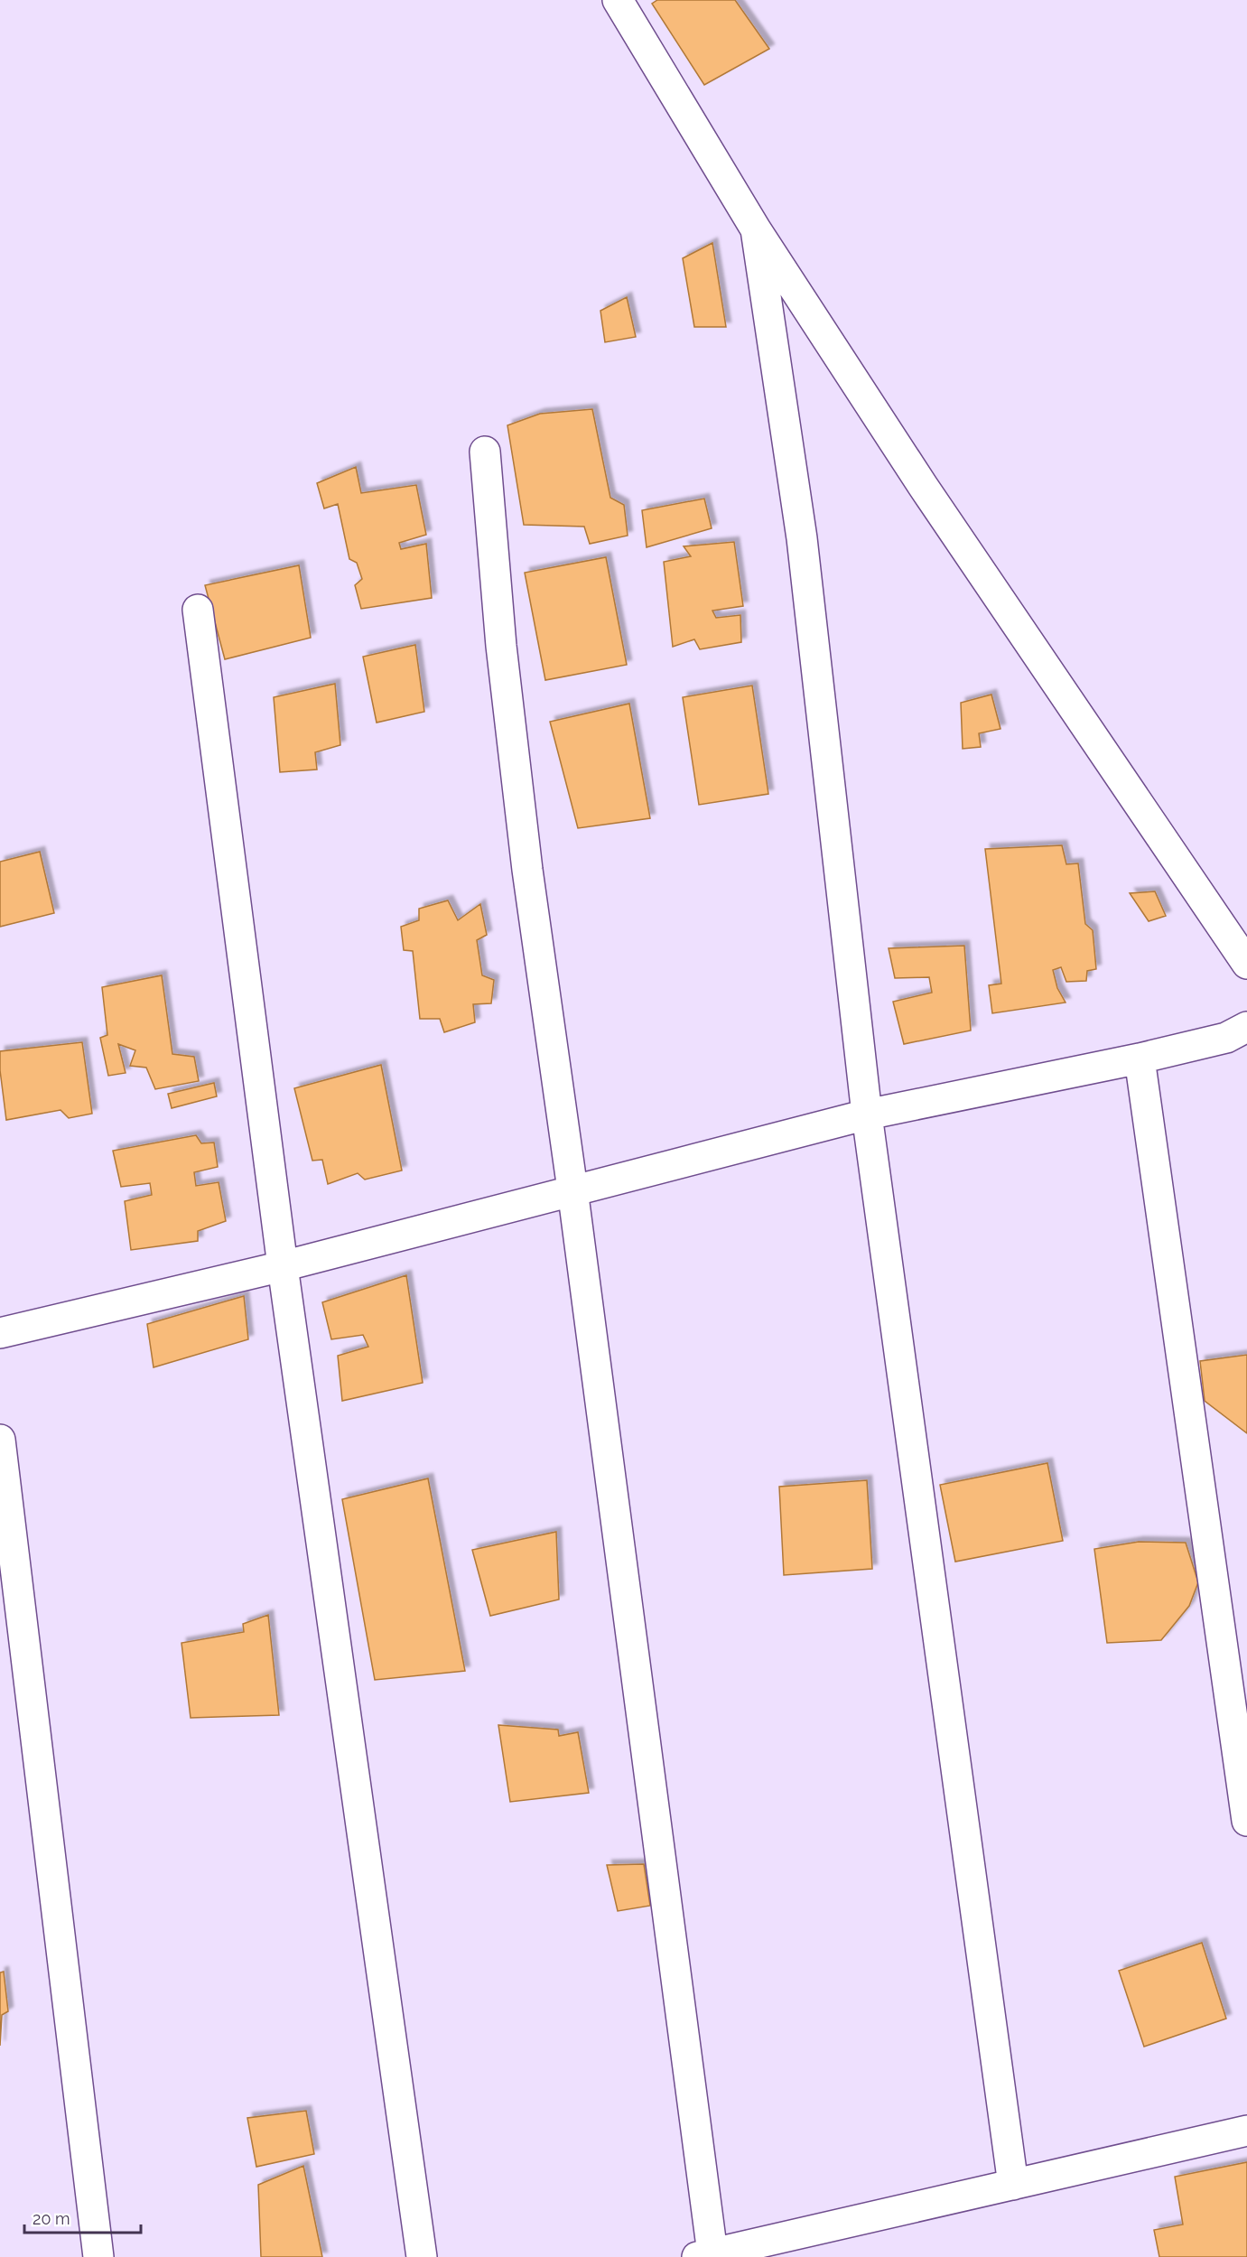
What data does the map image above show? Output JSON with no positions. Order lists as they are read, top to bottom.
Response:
{
  "scale_bar": "20 m"
}
